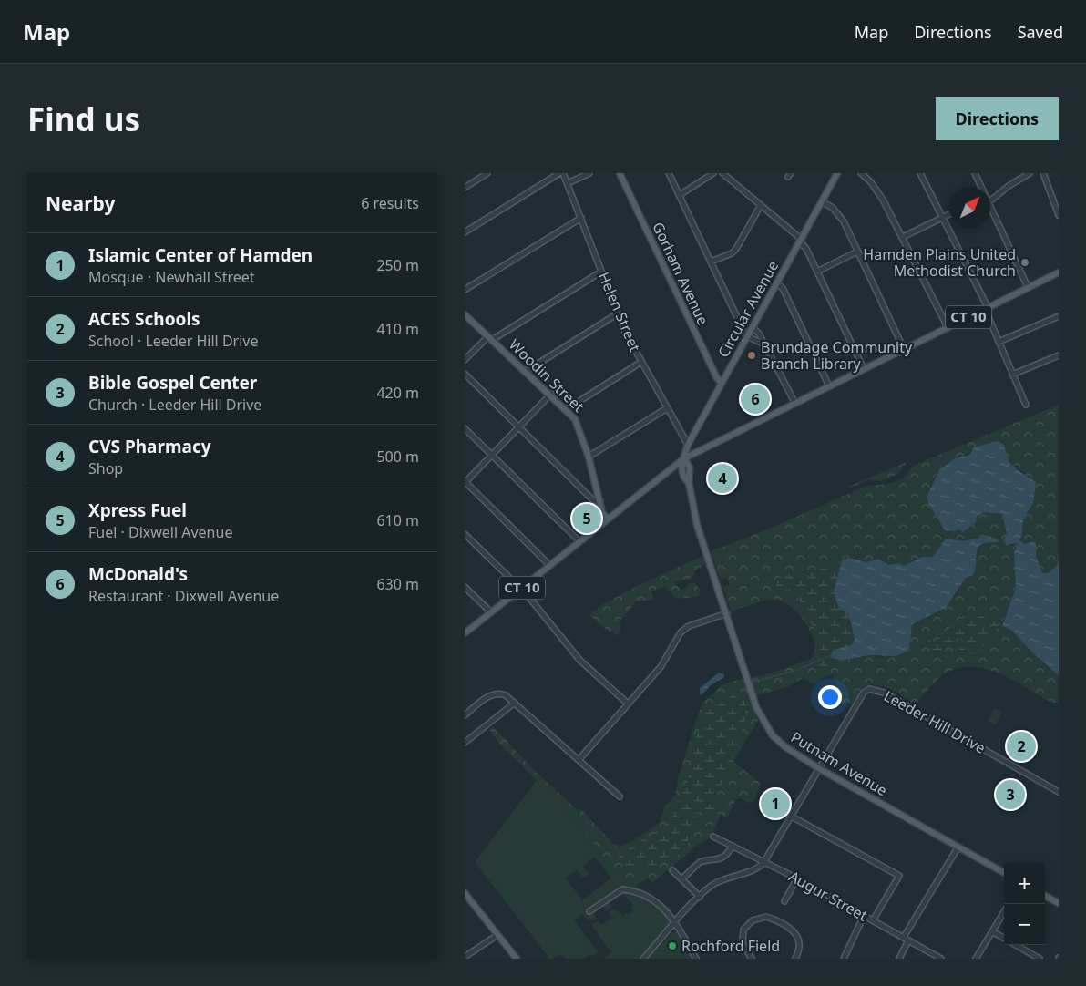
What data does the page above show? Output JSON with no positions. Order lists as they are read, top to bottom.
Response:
{
  "streets": {
    "main road": [
      "Gorham Avenue",
      "Circular Avenue",
      "CT 10",
      "Woodin Street",
      "Putnam Avenue"
    ],
    "street": ["Helen Street", "Leeder Hill Drive", "Augur Street"]
  },
  "crossings": [
    ["Gorham Avenue", "Circular Avenue"],
    ["Circular Avenue", "Helen Street"],
    ["Circular Avenue", "CT 10"],
    ["Circular Avenue", "Putnam Avenue"],
    ["CT 10", "Woodin Street"],
    ["CT 10", "Putnam Avenue"],
    ["Leeder Hill Drive", "Putnam Avenue"]
  ],
  "places": ["Hamden Plains United Methodist Church", "Brundage Community Branch Library", "Rochford Field"],
  "north": "top right",
  "page": {
    "header": "Map",
    "nav": ["Map", "Directions", "Saved"],
    "buttons": "Directions",
    "title": "Find us",
    "heading": ["Nearby", "6 results"],
    "list": [
      {
        "mark": "1",
        "name": "Islamic Center of Hamden",
        "note": "Mosque · Newhall Street",
        "value": "250 m"
      },
      {
        "mark": "2",
        "name": "ACES Schools",
        "note": "School · Leeder Hill Drive",
        "value": "410 m"
      },
      {
        "mark": "3",
        "name": "Bible Gospel Center",
        "note": "Church · Leeder Hill Drive",
        "value": "420 m"
      },
      {
        "mark": "4",
        "name": "CVS Pharmacy",
        "note": "Shop",
        "value": "500 m"
      },
      {
        "mark": "5",
        "name": "Xpress Fuel",
        "note": "Fuel · Dixwell Avenue",
        "value": "610 m"
      },
      {
        "mark": "6",
        "name": "McDonald's",
        "note": "Restaurant · Dixwell Avenue",
        "value": "630 m"
      }
    ],
    "pins": [
      "6",
      "4",
      "5",
      "2",
      "3",
      "1"
    ],
    "map_buttons": ["+", "−"]
  }
}
